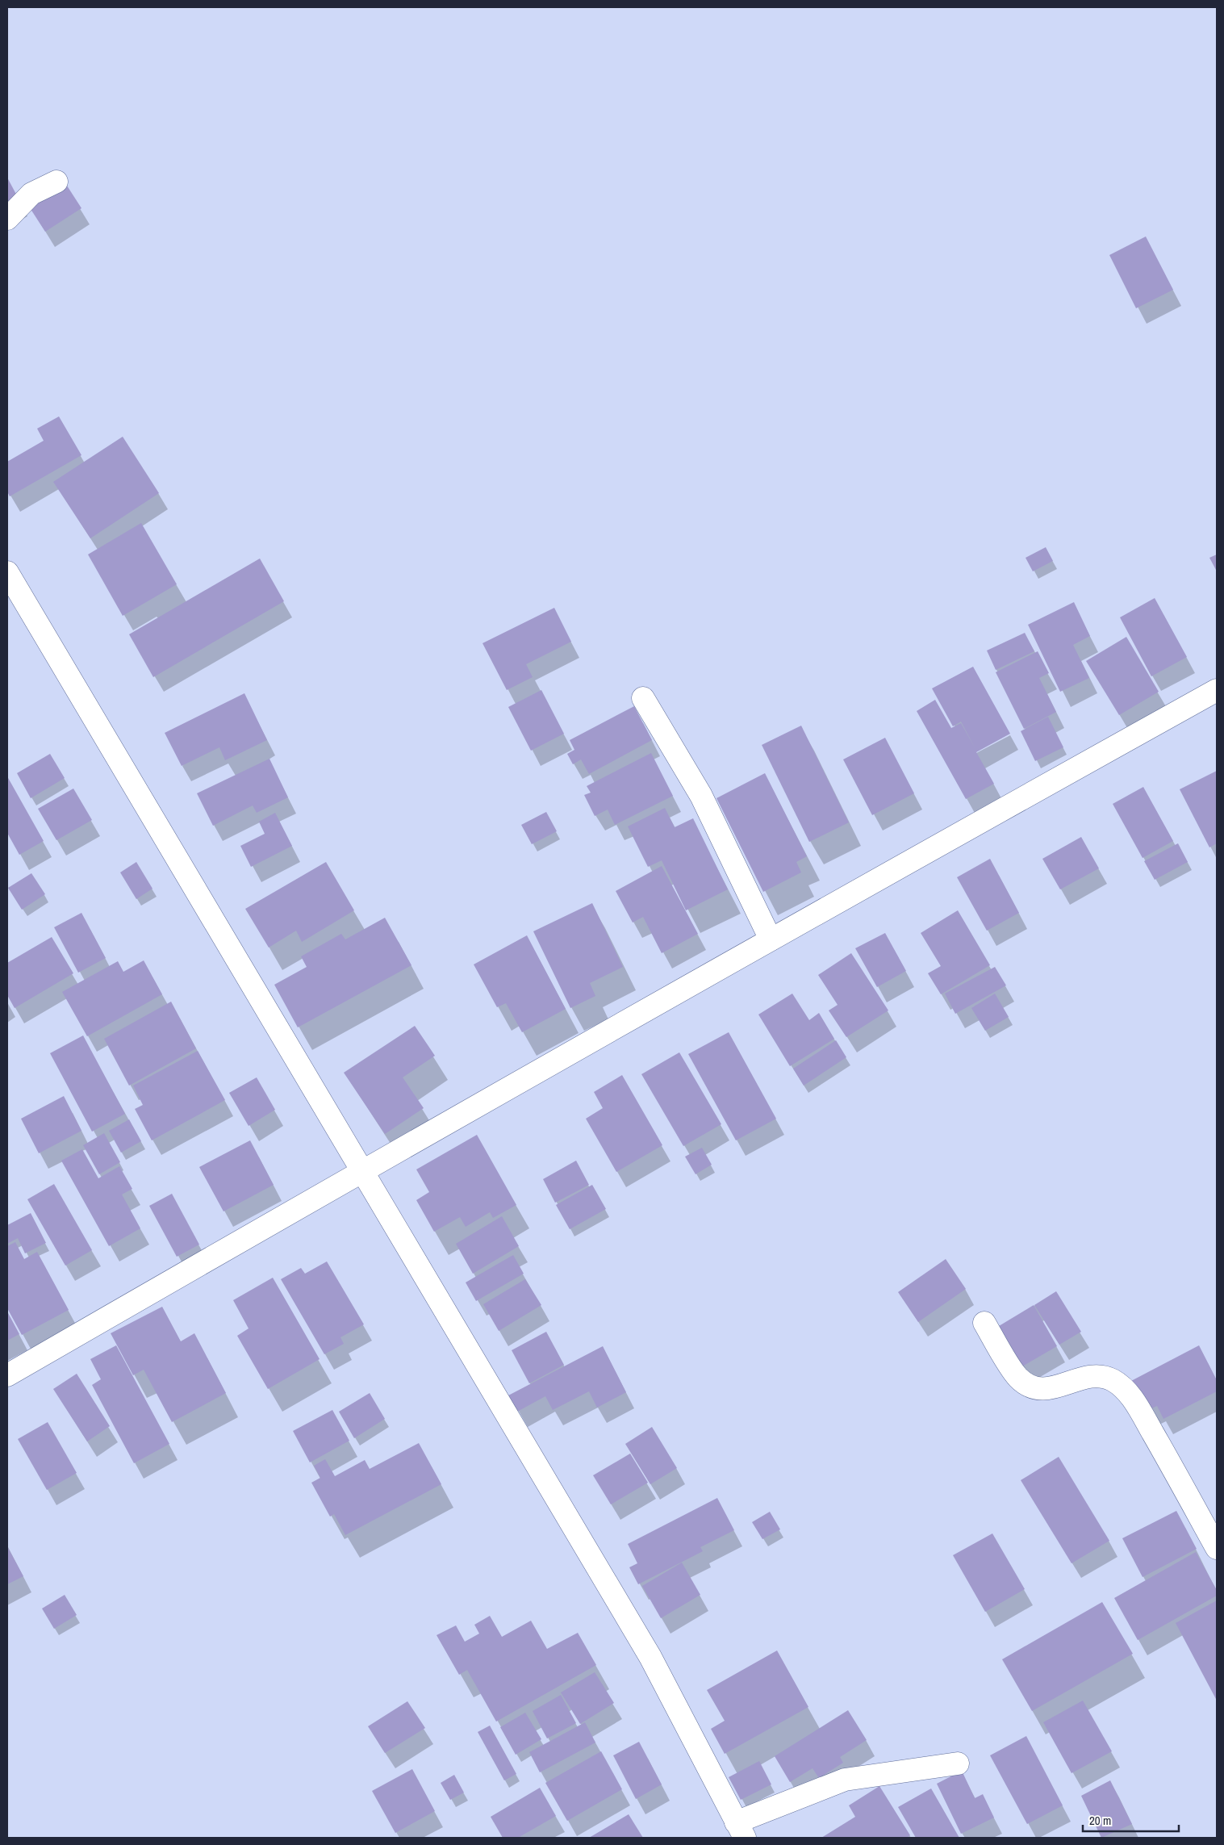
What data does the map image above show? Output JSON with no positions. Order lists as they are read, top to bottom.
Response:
{
  "scale_bar": "20 m"
}
